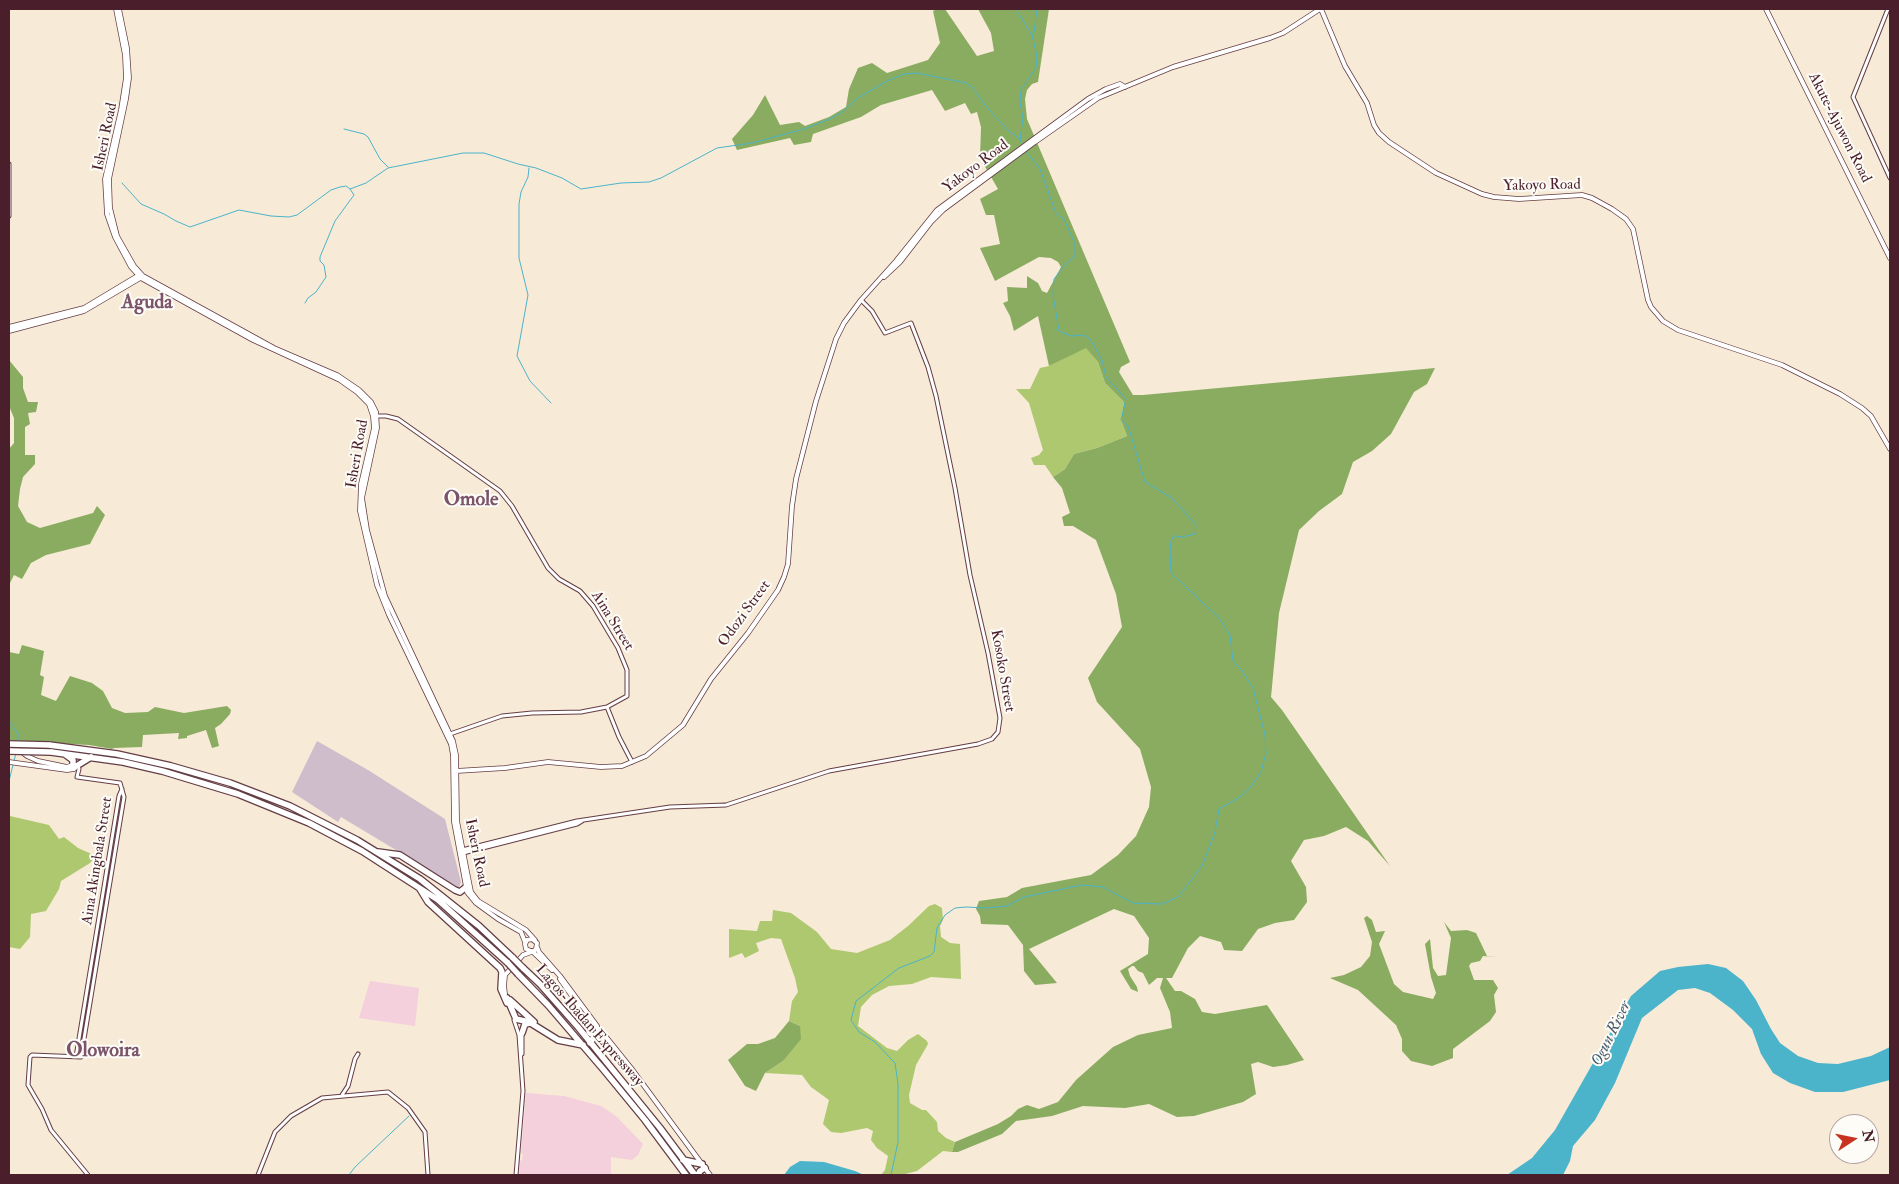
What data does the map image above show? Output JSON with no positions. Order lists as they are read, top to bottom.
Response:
{
  "streets": {
    "highway": ["Lagos-Ibadan Expressway"],
    "main road": [
      "Akute-Ajuwon Road",
      "Isheri Road",
      "Yakoyo Road",
      "Odozi Street"
    ],
    "street": ["Aina Street", "Kosoko Street", "Aina Akingbala Street"]
  },
  "crossings": [
    ["Isheri Road", "Odozi Street"],
    ["Isheri Road", "Aina Street"],
    ["Isheri Road", "Kosoko Street"],
    ["Yakoyo Road", "Odozi Street"],
    ["Odozi Street", "Kosoko Street"]
  ],
  "districts": ["Aguda", "Omole", "Olowoira"],
  "water": ["Ogun River"],
  "north": "right"
}
